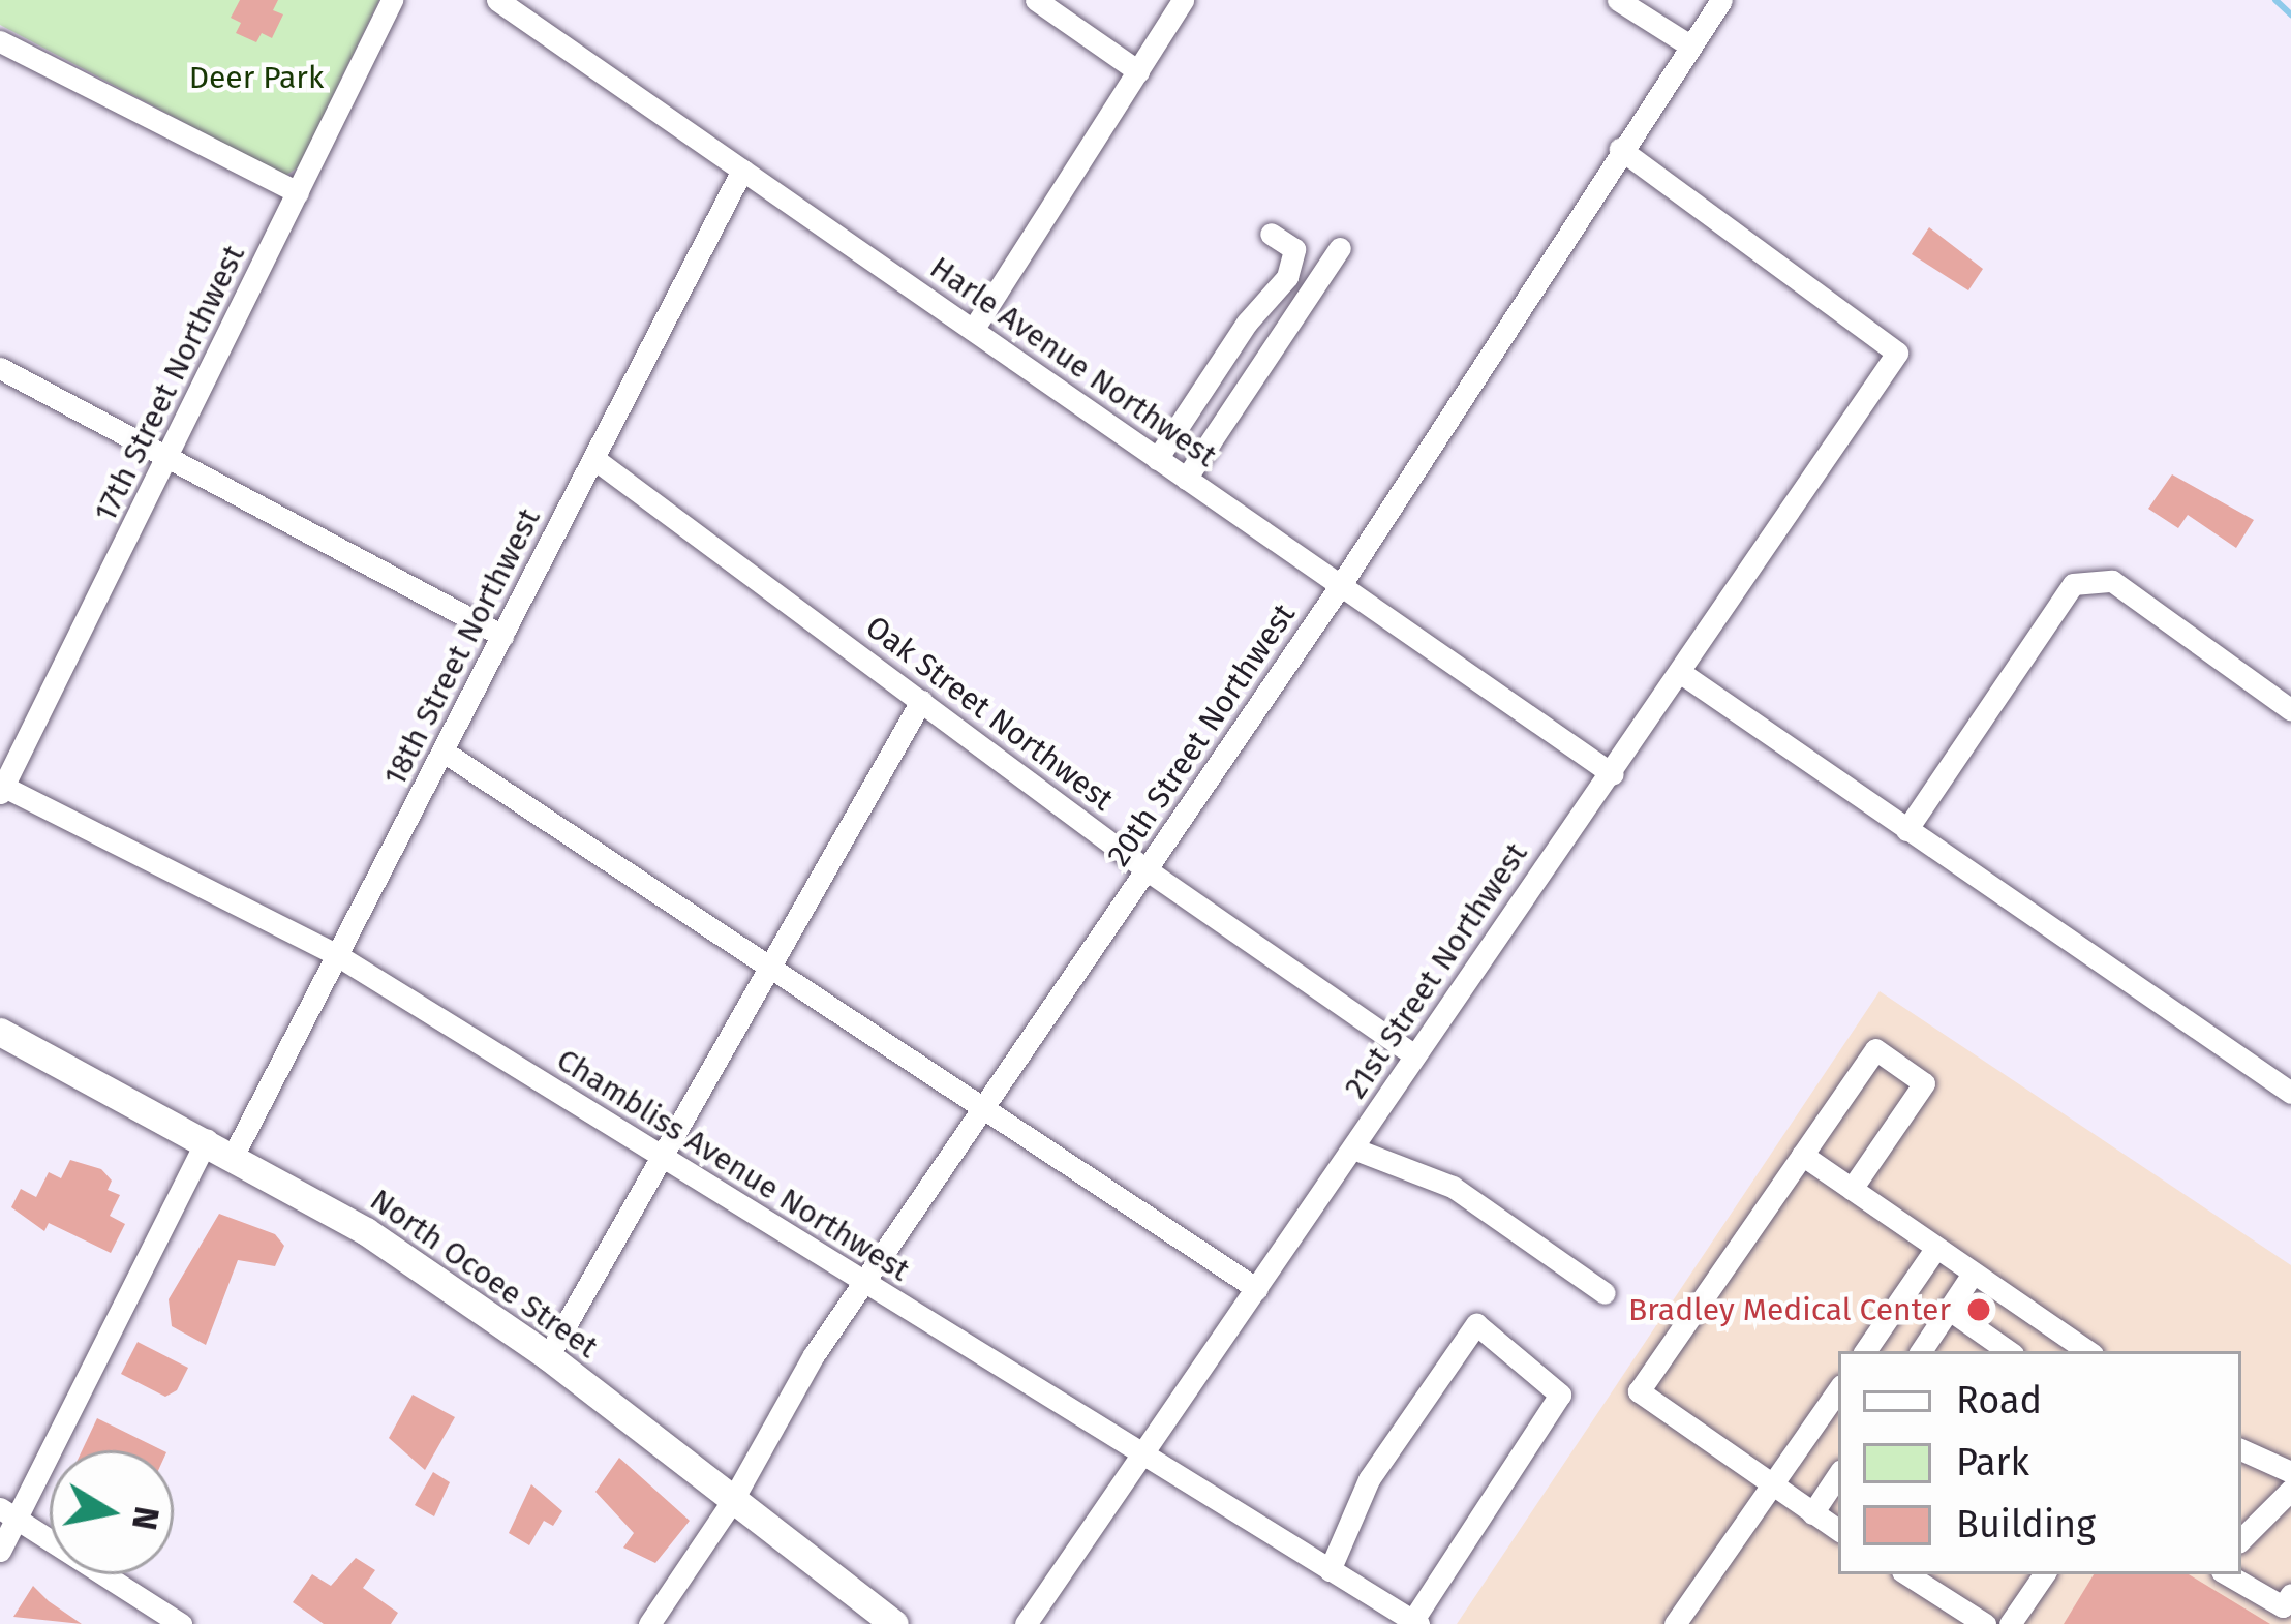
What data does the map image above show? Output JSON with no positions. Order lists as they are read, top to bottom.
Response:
{
  "streets": {
    "main road": ["North Ocoee Street"],
    "street": [
      "Harle Avenue Northwest",
      "17th Street Northwest",
      "18th Street Northwest",
      "Oak Street Northwest",
      "20th Street Northwest",
      "21st Street Northwest",
      "Chambliss Avenue Northwest"
    ]
  },
  "crossings": [
    ["Harle Avenue Northwest", "18th Street Northwest"],
    ["Harle Avenue Northwest", "20th Street Northwest"],
    ["Harle Avenue Northwest", "21st Street Northwest"],
    ["17th Street Northwest", "Chambliss Avenue Northwest"],
    ["18th Street Northwest", "Oak Street Northwest"],
    ["18th Street Northwest", "Chambliss Avenue Northwest"],
    ["18th Street Northwest", "North Ocoee Street"],
    ["Oak Street Northwest", "20th Street Northwest"],
    ["Oak Street Northwest", "21st Street Northwest"],
    ["20th Street Northwest", "21st Street Northwest"],
    ["20th Street Northwest", "Chambliss Avenue Northwest"],
    ["20th Street Northwest", "North Ocoee Street"],
    ["21st Street Northwest", "Chambliss Avenue Northwest"]
  ],
  "parks": ["Deer Park"],
  "places": ["Bradley Medical Center"],
  "legend": ["Road", "Park", "Building"],
  "north": "right"
}
